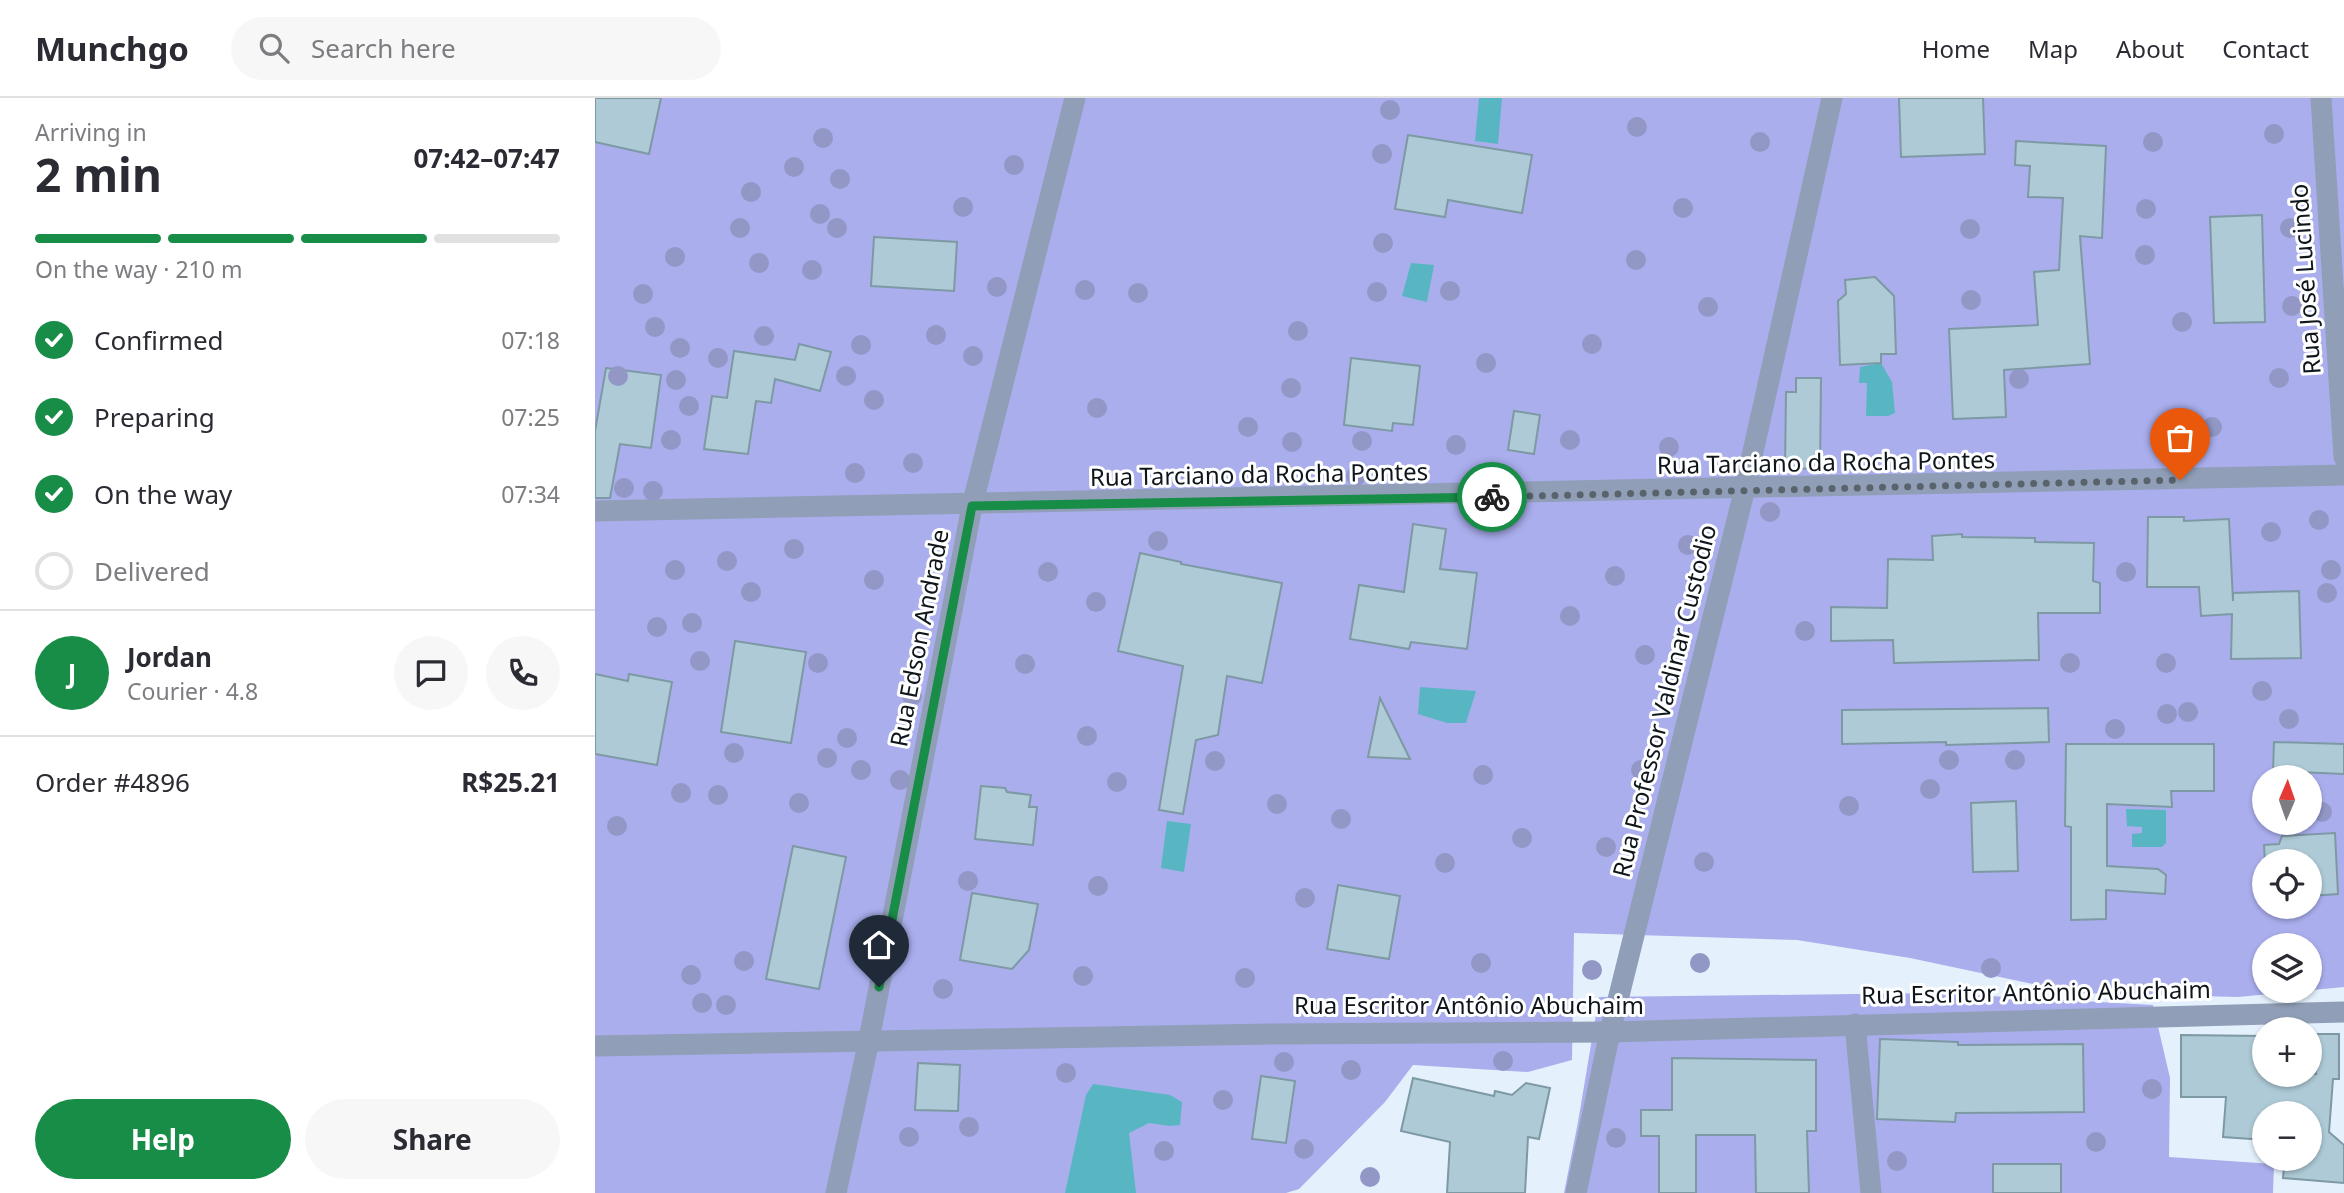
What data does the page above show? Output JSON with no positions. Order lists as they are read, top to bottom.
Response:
{
  "streets": {
    "street": [
      "Rua José Lucindo",
      "Rua Tarciano da Rocha Pontes",
      "Rua Edson Andrade",
      "Rua Professor Valdinar Custodio",
      "Rua Escritor Antônio Abuchaim"
    ]
  },
  "crossings": [
    ["Rua Tarciano da Rocha Pontes", "Rua Edson Andrade"],
    ["Rua Tarciano da Rocha Pontes", "Rua Professor Valdinar Custodio"],
    ["Rua Edson Andrade", "Rua Escritor Antônio Abuchaim"],
    ["Rua Professor Valdinar Custodio", "Rua Escritor Antônio Abuchaim"]
  ],
  "north": "top",
  "page": {
    "header": "Munchgo",
    "search": "Search here",
    "nav": [
      "Home",
      "Map",
      "About",
      "Contact"
    ],
    "heading": ["2 min", "Arriving in", "07:42–07:47"],
    "panel": [
      "Jordan",
      "Courier · 4.8",
      "Order #4896",
      "R$25.21"
    ],
    "bar": "On the way · 210 m",
    "list": [
      ["Confirmed", "07:18"],
      ["Preparing", "07:25"],
      ["On the way", "07:34"],
      "Delivered"
    ],
    "round": "J",
    "map_buttons": ["+", "−"],
    "buttons": ["Help", "Share"]
  }
}
